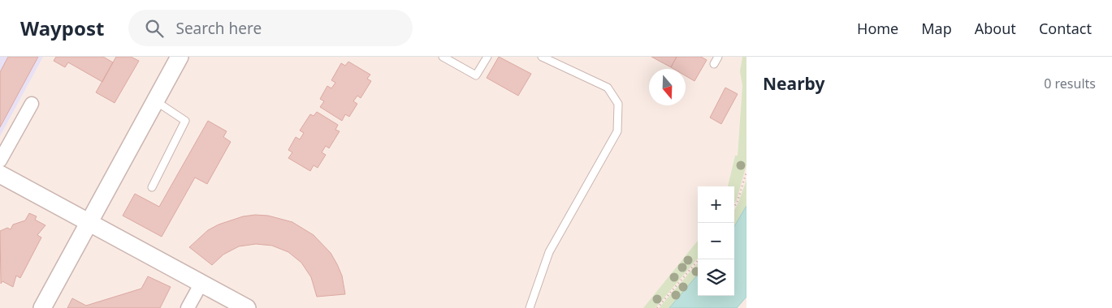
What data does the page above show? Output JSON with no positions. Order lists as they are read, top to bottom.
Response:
{
  "north": "bottom",
  "page": {
    "header": "Waypost",
    "search": "Search here",
    "nav": [
      "Home",
      "Map",
      "About",
      "Contact"
    ],
    "heading": ["Nearby", "0 results"],
    "map_buttons": ["+", "−"]
  }
}
